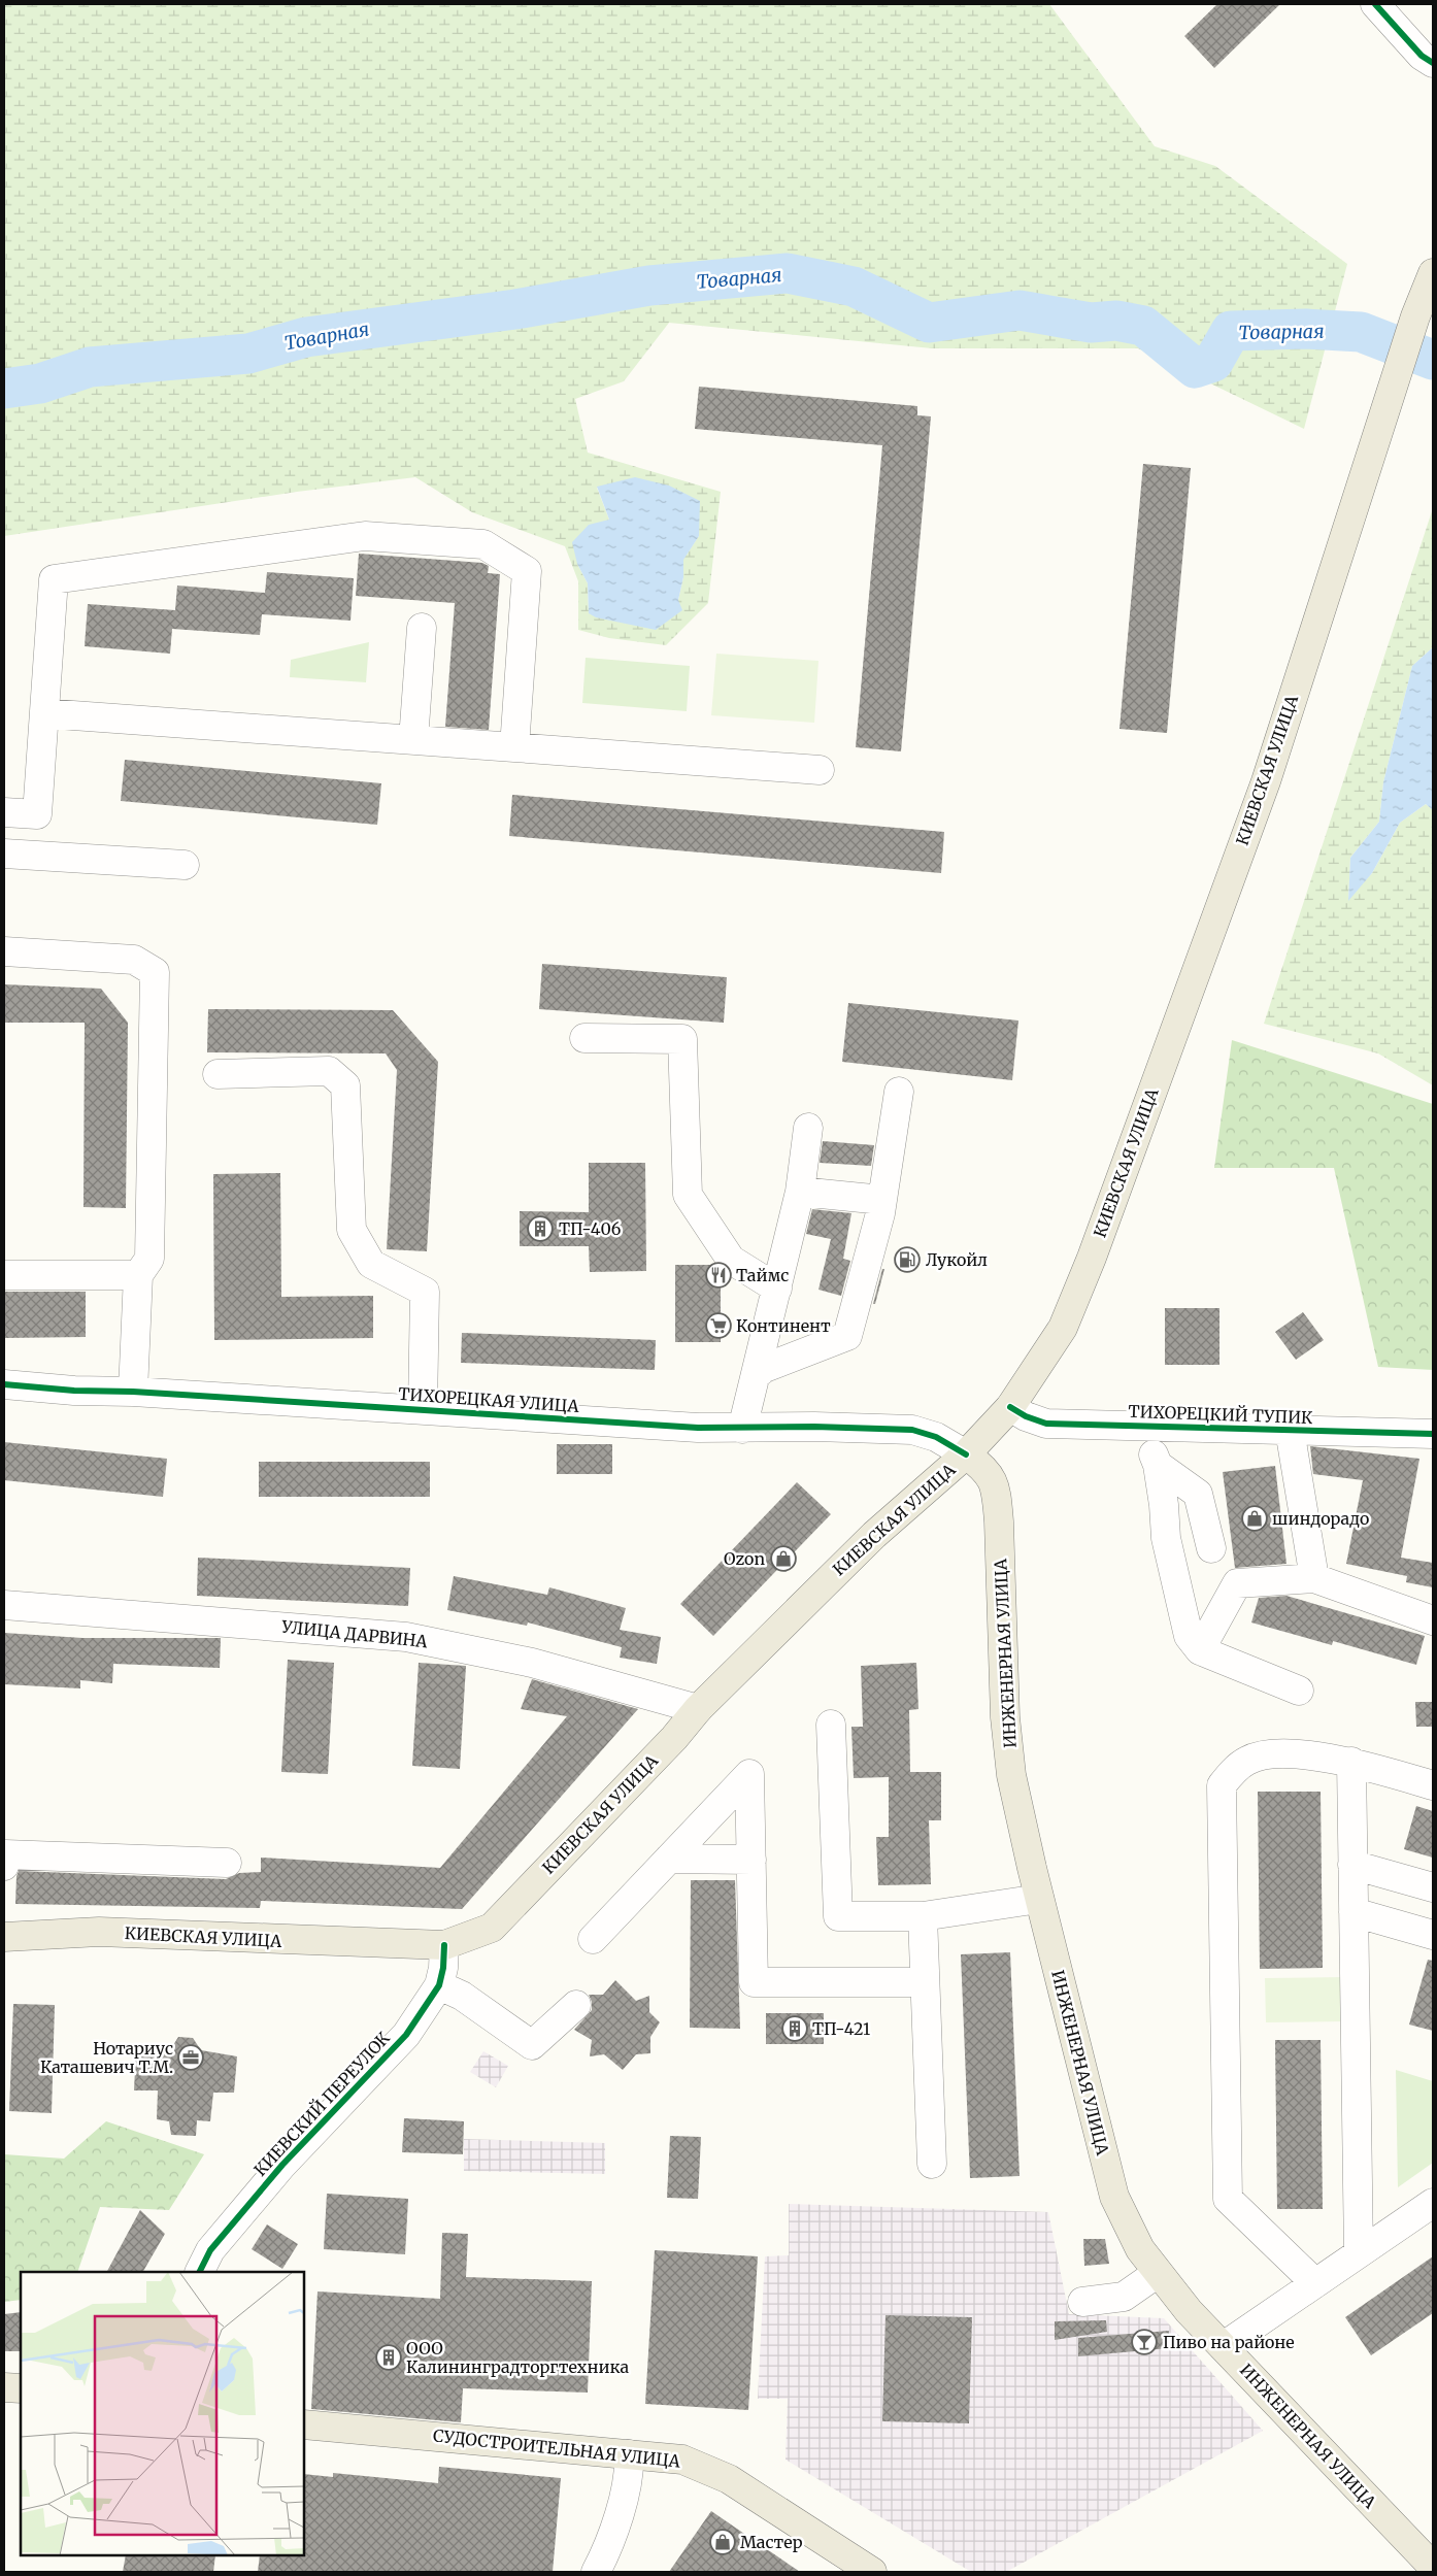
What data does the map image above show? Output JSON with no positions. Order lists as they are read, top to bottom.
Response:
{
  "streets": {
    "main road": ["КИЕВСКАЯ УЛИЦА", "ИНЖЕНЕРНАЯ УЛИЦА", "СУДОСТРОИТЕЛЬНАЯ УЛИЦА"],
    "street": [
      "ТИХОРЕЦКАЯ УЛИЦА",
      "ТИХОРЕЦКИЙ ТУПИК",
      "УЛИЦА ДАРВИНА",
      "КИЕВСКИЙ ПЕРЕУЛОК"
    ]
  },
  "crossings": [
    ["КИЕВСКАЯ УЛИЦА", "ТИХОРЕЦКАЯ УЛИЦА"],
    ["КИЕВСКАЯ УЛИЦА", "ТИХОРЕЦКИЙ ТУПИК"],
    ["КИЕВСКАЯ УЛИЦА", "УЛИЦА ДАРВИНА"],
    ["КИЕВСКАЯ УЛИЦА", "ИНЖЕНЕРНАЯ УЛИЦА"],
    ["КИЕВСКАЯ УЛИЦА", "КИЕВСКИЙ ПЕРЕУЛОК"],
    ["ТИХОРЕЦКАЯ УЛИЦА", "ИНЖЕНЕРНАЯ УЛИЦА"]
  ],
  "water": ["Товарная"],
  "places": {
    "building": ["ТП-406", "ТП-421", "ООО Калининградторгтехника"],
    "fuel station": ["Лукойл"],
    "restaurant": ["Таймс"],
    "supermarket": ["Континент"],
    "shop": ["шиндорадо", "Ozon", "Мастер"],
    "office": ["Нотариус Каташевич Т.М."],
    "bar": ["Пиво на районе"]
  }
}
